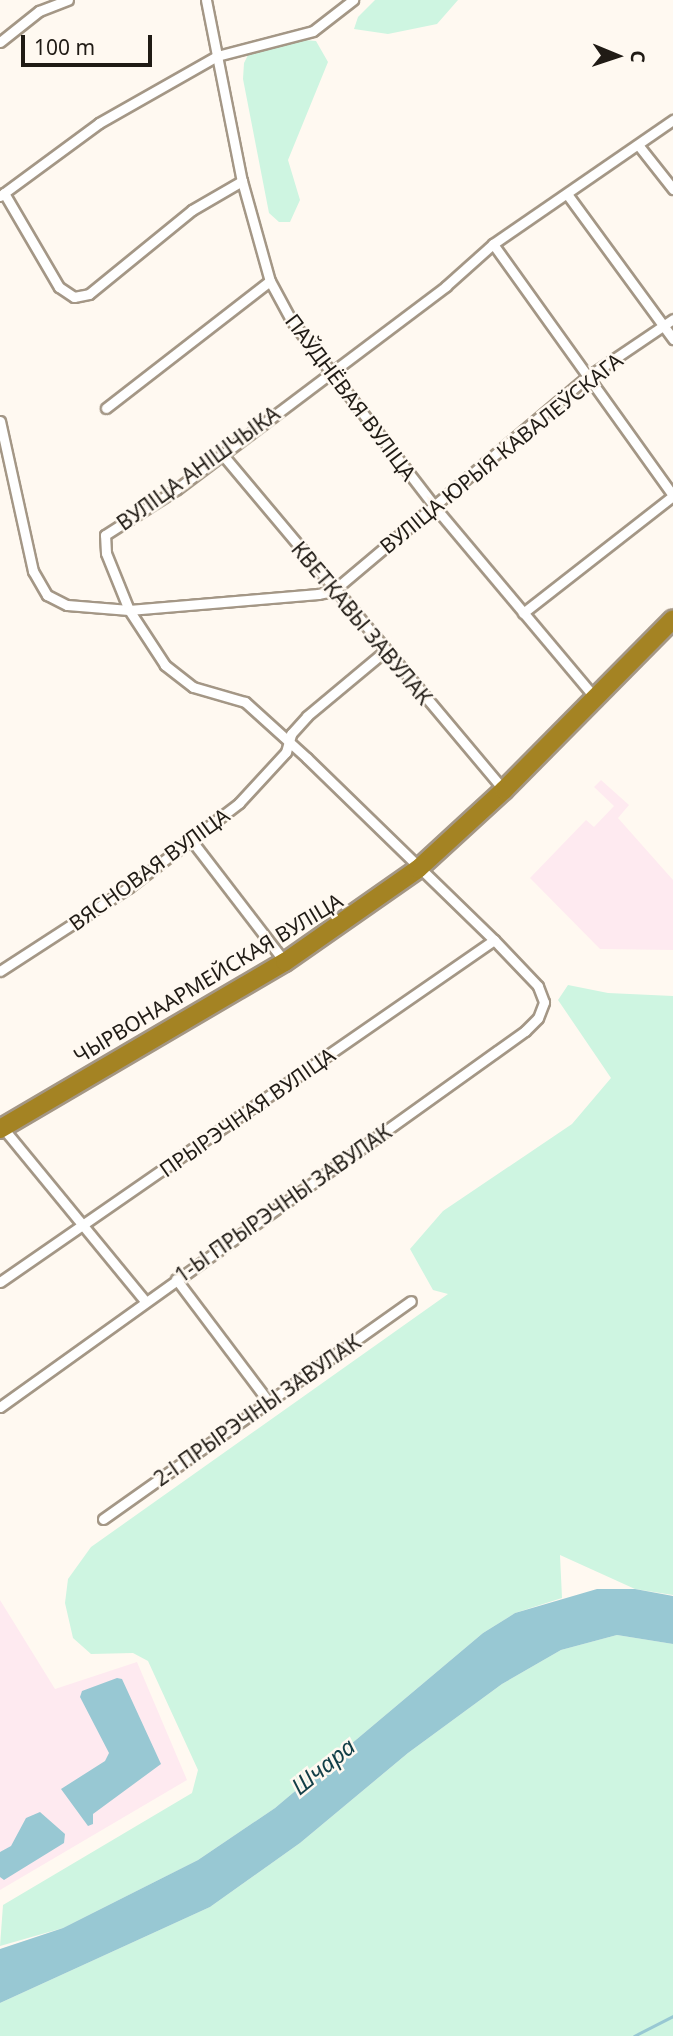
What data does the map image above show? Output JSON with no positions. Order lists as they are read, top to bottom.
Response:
{
  "streets": {
    "highway": ["ЧЫРВОНААРМЕЙСКАЯ ВУЛІЦА"],
    "street": [
      "ПАЎДНЁВАЯ ВУЛІЦА",
      "ВУЛІЦА ЮРЫЯ КАВАЛЕЎСКАГА",
      "ВУЛІЦА АНІШЧЫКА",
      "КВЕТКАВЫ ЗАВУЛАК",
      "ВЯСНОВАЯ ВУЛІЦА",
      "ПРЫРЭЧНАЯ ВУЛІЦА",
      "1-Ы ПРЫРЭЧНЫ ЗАВУЛАК",
      "2-І ПРЫРЭЧНЫ ЗАВУЛАК"
    ]
  },
  "crossings": [
    ["ПАЎДНЁВАЯ ВУЛІЦА", "ВУЛІЦА ЮРЫЯ КАВАЛЕЎСКАГА"],
    ["ПАЎДНЁВАЯ ВУЛІЦА", "ВУЛІЦА АНІШЧЫКА"],
    ["ПАЎДНЁВАЯ ВУЛІЦА", "ЧЫРВОНААРМЕЙСКАЯ ВУЛІЦА"],
    ["ВУЛІЦА ЮРЫЯ КАВАЛЕЎСКАГА", "КВЕТКАВЫ ЗАВУЛАК"],
    ["ВУЛІЦА АНІШЧЫКА", "КВЕТКАВЫ ЗАВУЛАК"],
    ["ВУЛІЦА АНІШЧЫКА", "ВЯСНОВАЯ ВУЛІЦА"],
    ["ВУЛІЦА АНІШЧЫКА", "ЧЫРВОНААРМЕЙСКАЯ ВУЛІЦА"],
    ["ВУЛІЦА АНІШЧЫКА", "ПРЫРЭЧНАЯ ВУЛІЦА"],
    ["ВУЛІЦА АНІШЧЫКА", "1-Ы ПРЫРЭЧНЫ ЗАВУЛАК"],
    ["КВЕТКАВЫ ЗАВУЛАК", "ВЯСНОВАЯ ВУЛІЦА"],
    ["КВЕТКАВЫ ЗАВУЛАК", "ЧЫРВОНААРМЕЙСКАЯ ВУЛІЦА"]
  ],
  "water": ["Шчара"],
  "scale_bar": "100 m",
  "north": "right"
}
